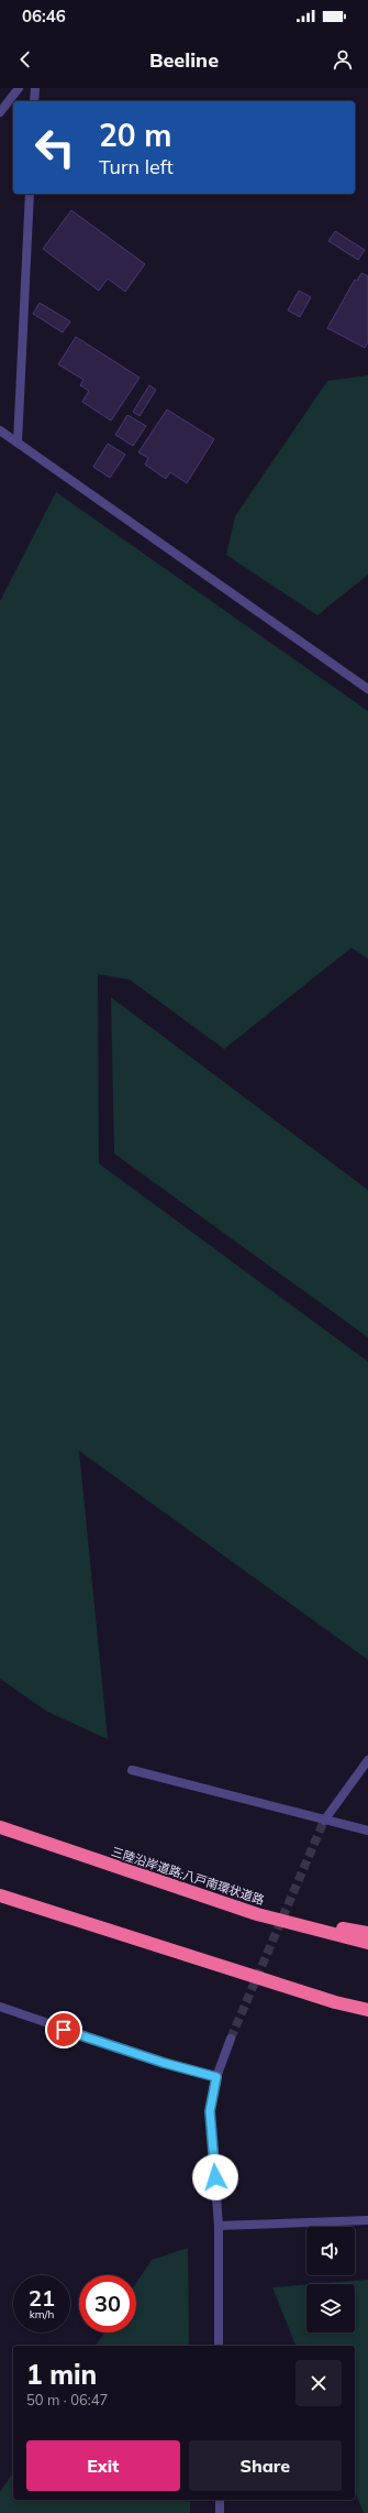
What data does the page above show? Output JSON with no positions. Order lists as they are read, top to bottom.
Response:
{
  "streets": {
    "highway": ["三陸沿岸道路;八戸南環状道路"]
  },
  "page": {
    "status": "06:46",
    "header": "Beeline",
    "turn": ["20 m", "Turn left"],
    "speed": "21 km/h",
    "limit": "30",
    "heading": ["1 min", "50 m · 06:47"],
    "buttons": ["Exit", "Share"]
  }
}
